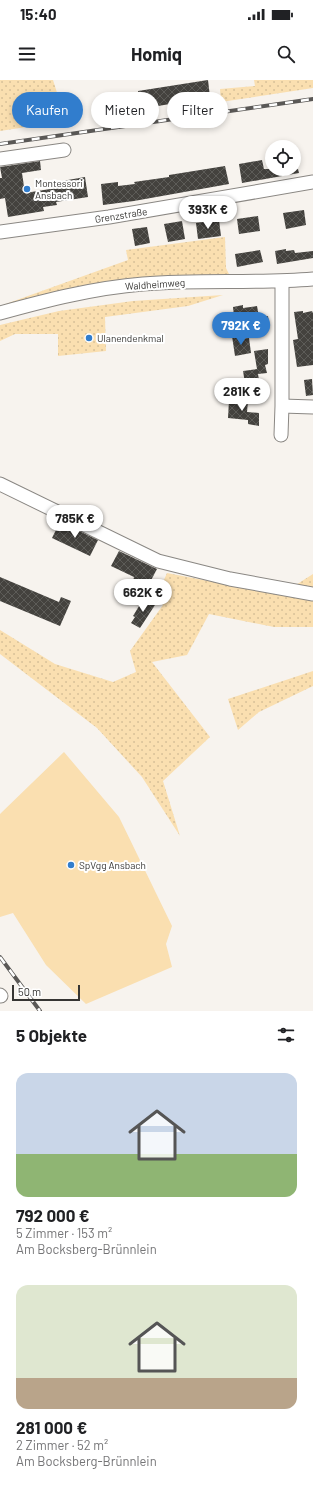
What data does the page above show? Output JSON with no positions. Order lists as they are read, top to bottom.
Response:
{
  "streets": {
    "street": ["Grenzstraße", "Waldheimweg"]
  },
  "places": ["Montessori Ansbach", "Ulanendenkmal", "SpVgg Ansbach"],
  "scale_bar": "50 m",
  "page": {
    "status": "15:40",
    "header": "Homiq",
    "chip": ["Kaufen", "Mieten", "Filter"],
    "price": [
      "393K €",
      "792K €",
      "281K €",
      "785K €",
      "662K €"
    ],
    "scale": "50 m",
    "heading": "5 Objekte",
    "list": [
      {
        "name": "792 000 €",
        "note": "5 Zimmer · 153 m² · Am Bocksberg-Brünnlein"
      },
      {
        "name": "281 000 €",
        "note": "2 Zimmer · 52 m² · Am Bocksberg-Brünnlein"
      }
    ]
  }
}
